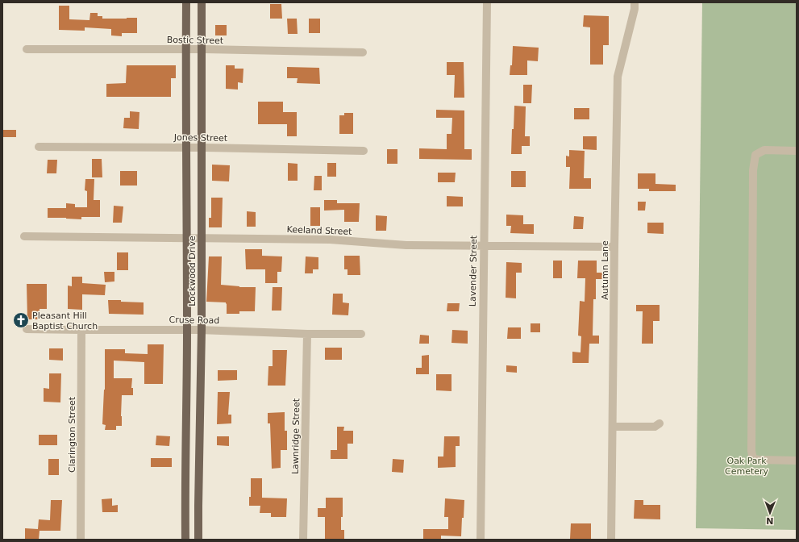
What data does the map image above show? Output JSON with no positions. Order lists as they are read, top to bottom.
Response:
{
  "streets": {
    "main road": ["Lockwood Drive"],
    "street": [
      "Bostic Street",
      "Jones Street",
      "Keeland Street",
      "Autumn Lane",
      "Lavender Street",
      "Cruse Road",
      "Clarington Street",
      "Lawnridge Street"
    ]
  },
  "crossings": [
    ["Bostic Street", "Lockwood Drive"],
    ["Jones Street", "Lockwood Drive"],
    ["Keeland Street", "Autumn Lane"],
    ["Keeland Street", "Lockwood Drive"],
    ["Keeland Street", "Lavender Street"],
    ["Lockwood Drive", "Cruse Road"],
    ["Cruse Road", "Clarington Street"],
    ["Cruse Road", "Lawnridge Street"]
  ],
  "parks": ["Oak Park Cemetery"],
  "places": {
    "church": ["Pleasant Hill Baptist Church"]
  },
  "north": "bottom"
}
